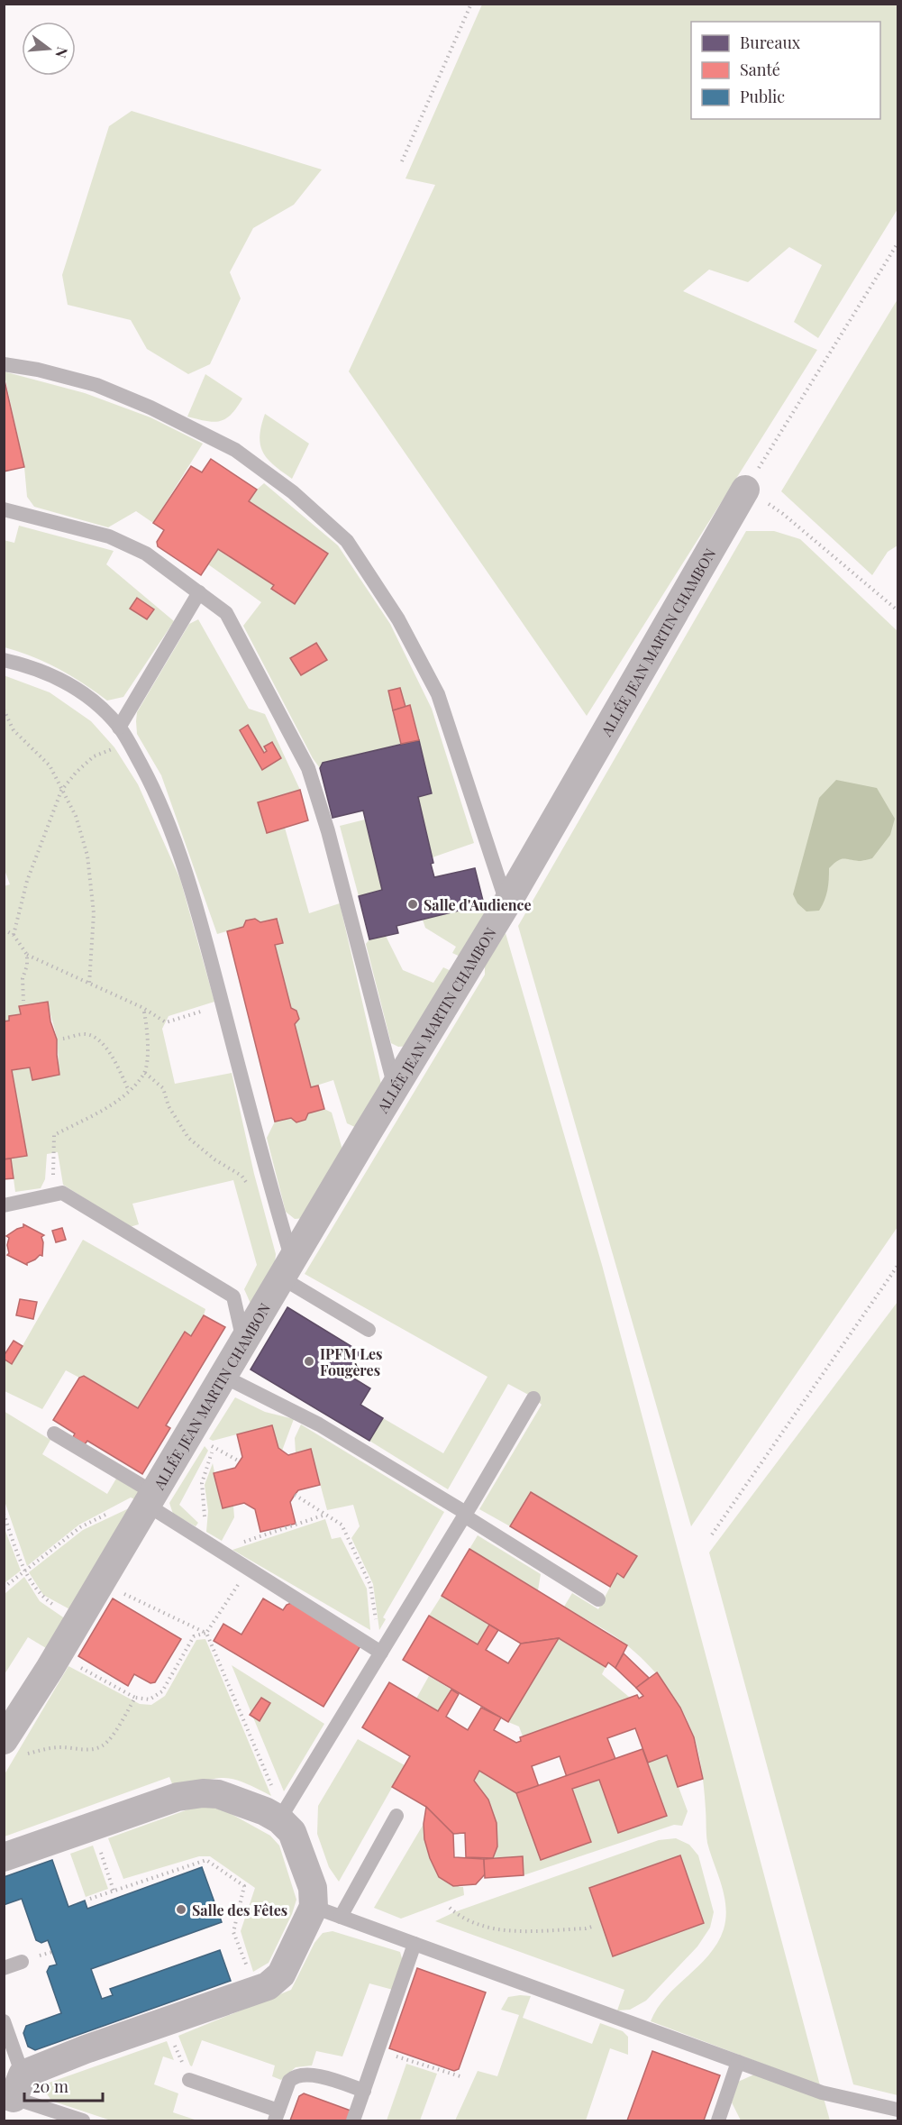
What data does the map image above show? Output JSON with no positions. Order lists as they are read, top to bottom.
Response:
{
  "streets": {
    "street": ["ALLÉE JEAN MARTIN CHAMBON"]
  },
  "places": ["Salle d'Audience", "IPFM Les Fougères", "Salle des Fêtes"],
  "legend": ["Bureaux", "Santé", "Public"],
  "scale_bar": "20 m",
  "north": "right"
}
